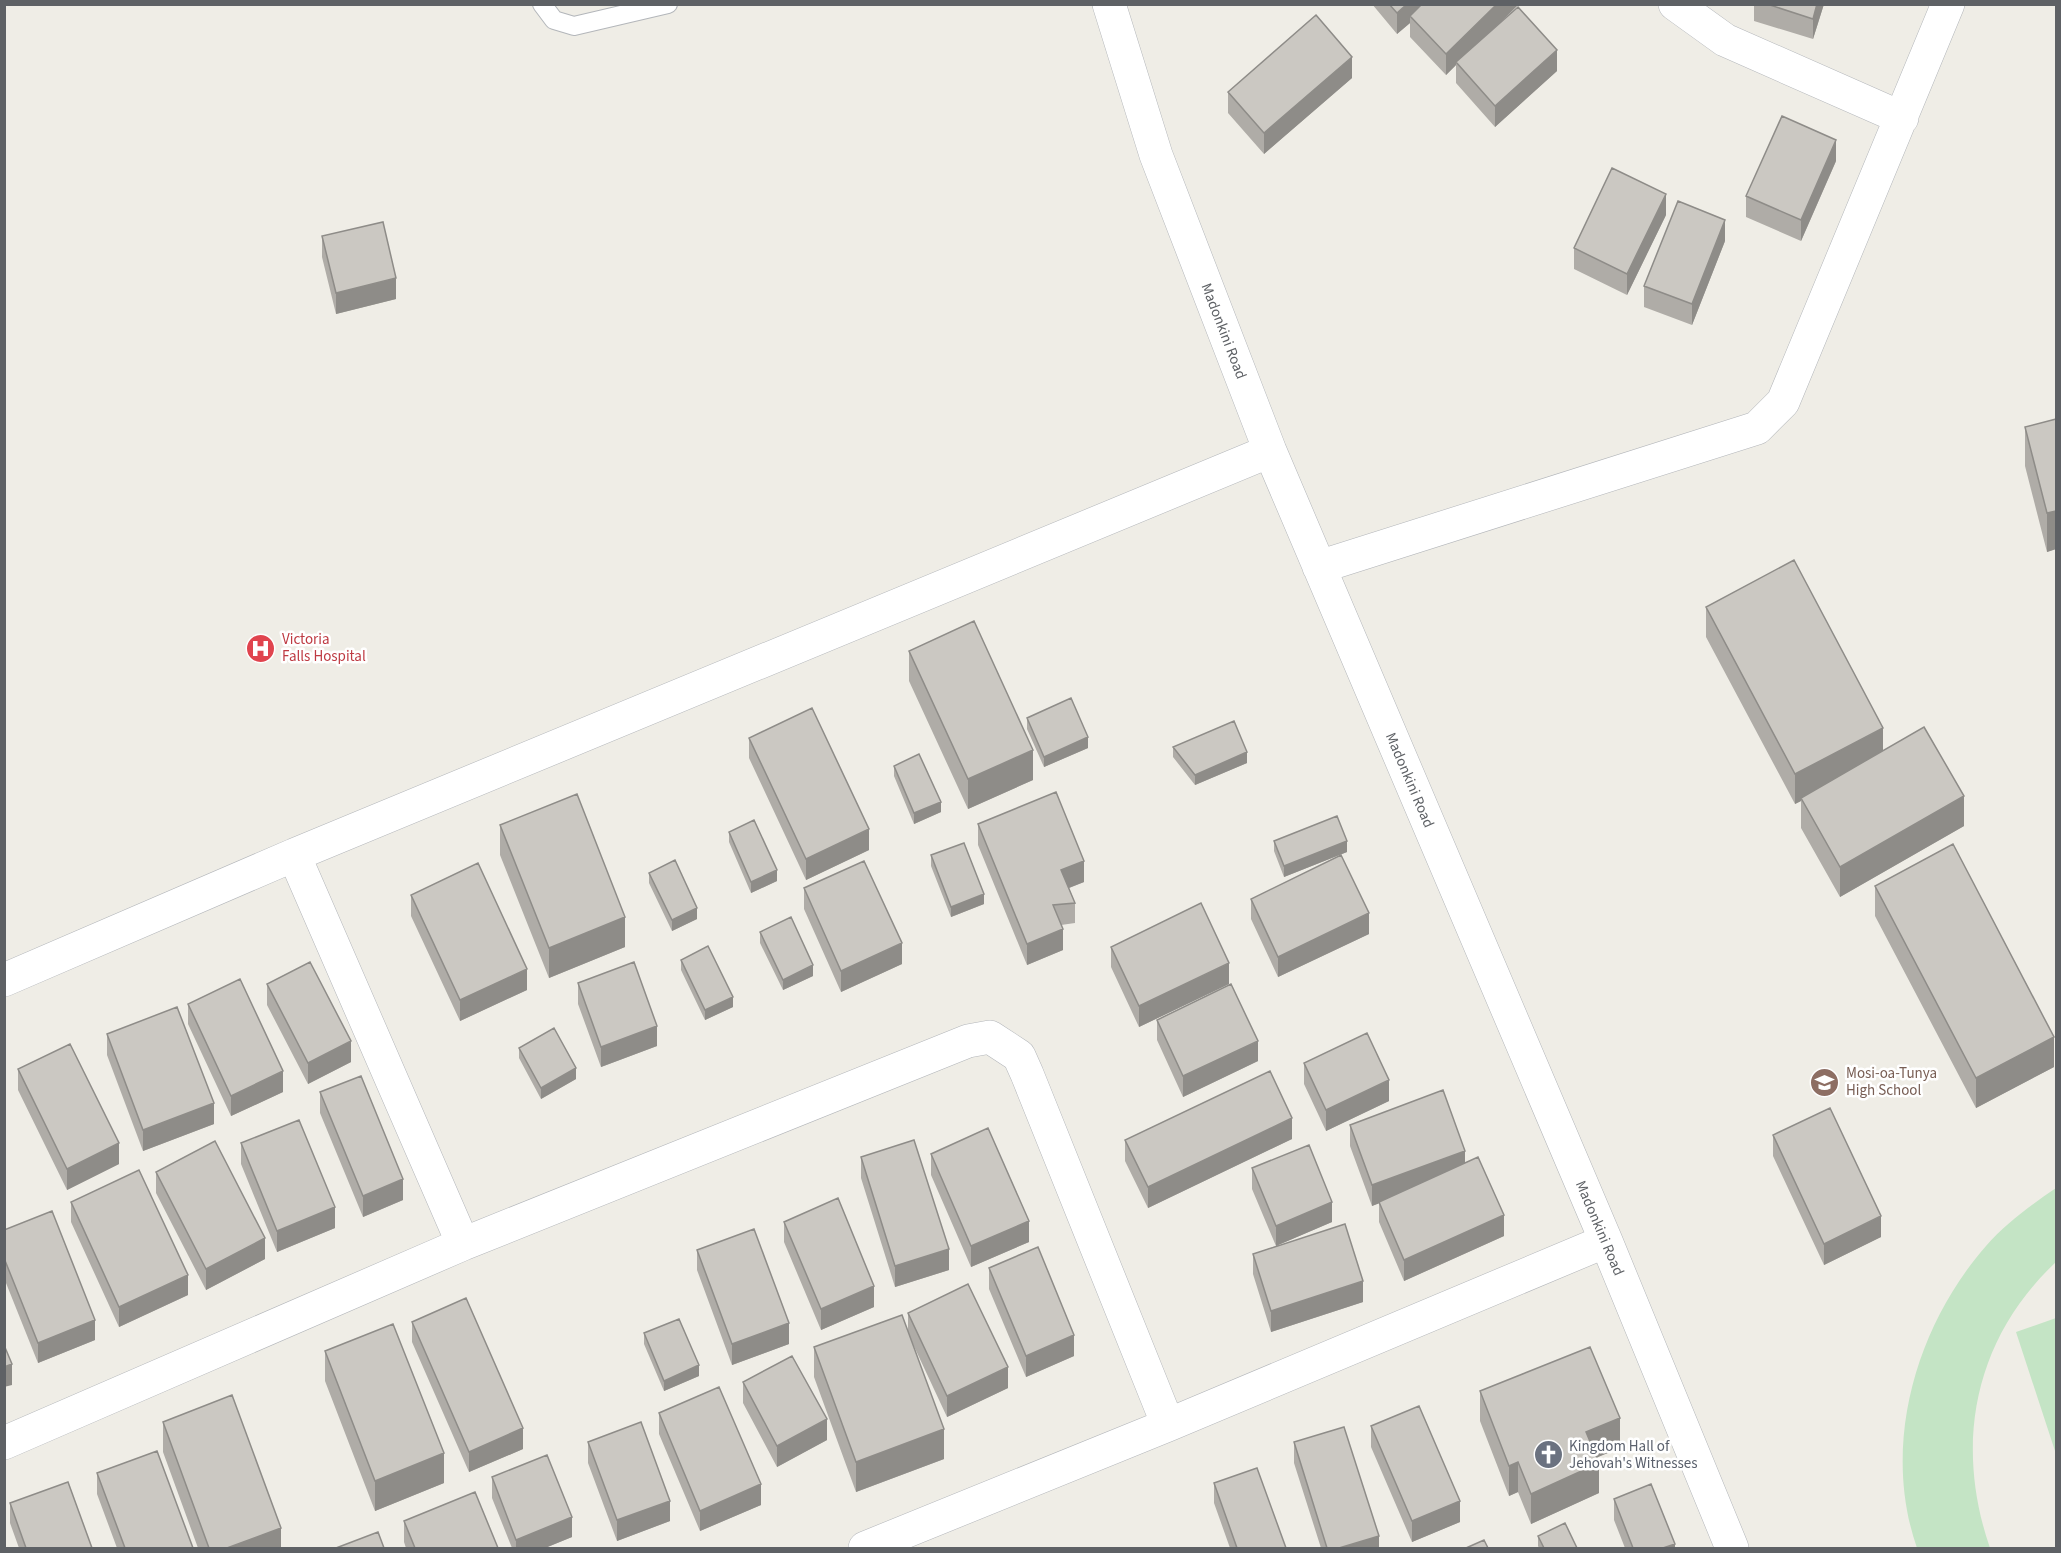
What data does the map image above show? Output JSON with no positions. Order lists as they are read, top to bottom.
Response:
{
  "streets": {
    "street": ["Madonkini Road"]
  },
  "places": {
    "hospital": ["Victoria Falls Hospital"],
    "school or university": ["Mosi-oa-Tunya High School"],
    "church": ["Kingdom Hall of Jehovah's Witnesses"]
  }
}
